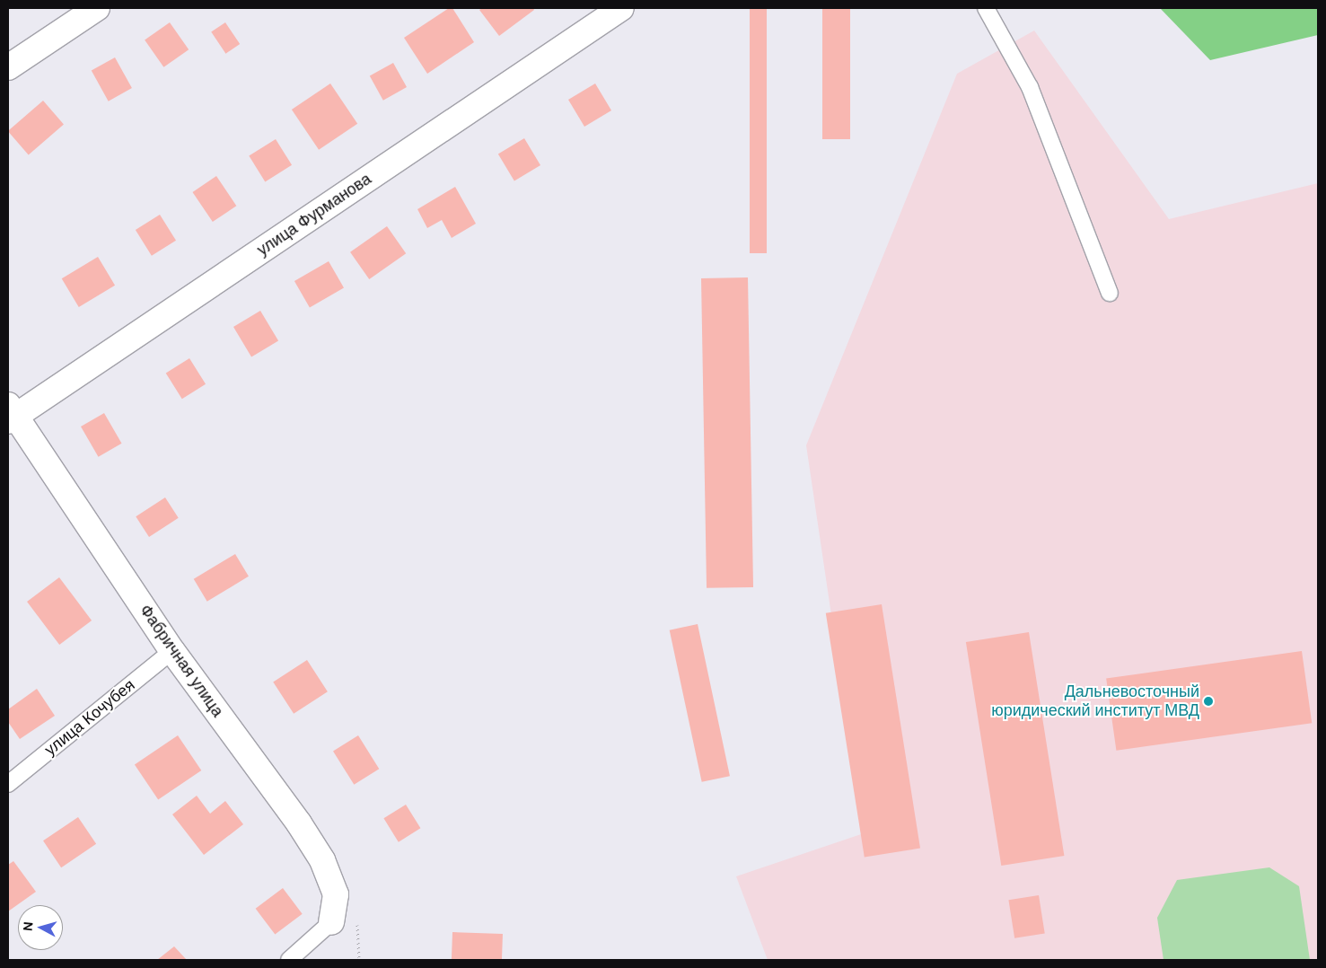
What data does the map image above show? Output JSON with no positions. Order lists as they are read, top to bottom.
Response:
{
  "streets": {
    "street": ["улица Фурманова", "Фабричная улица"],
    "lane": ["улица Кочубея"]
  },
  "crossings": [
    ["улица Фурманова", "Фабричная улица"],
    ["Фабричная улица", "улица Кочубея"]
  ],
  "places": ["Дальневосточный юридический институт МВД"],
  "north": "left"
}
